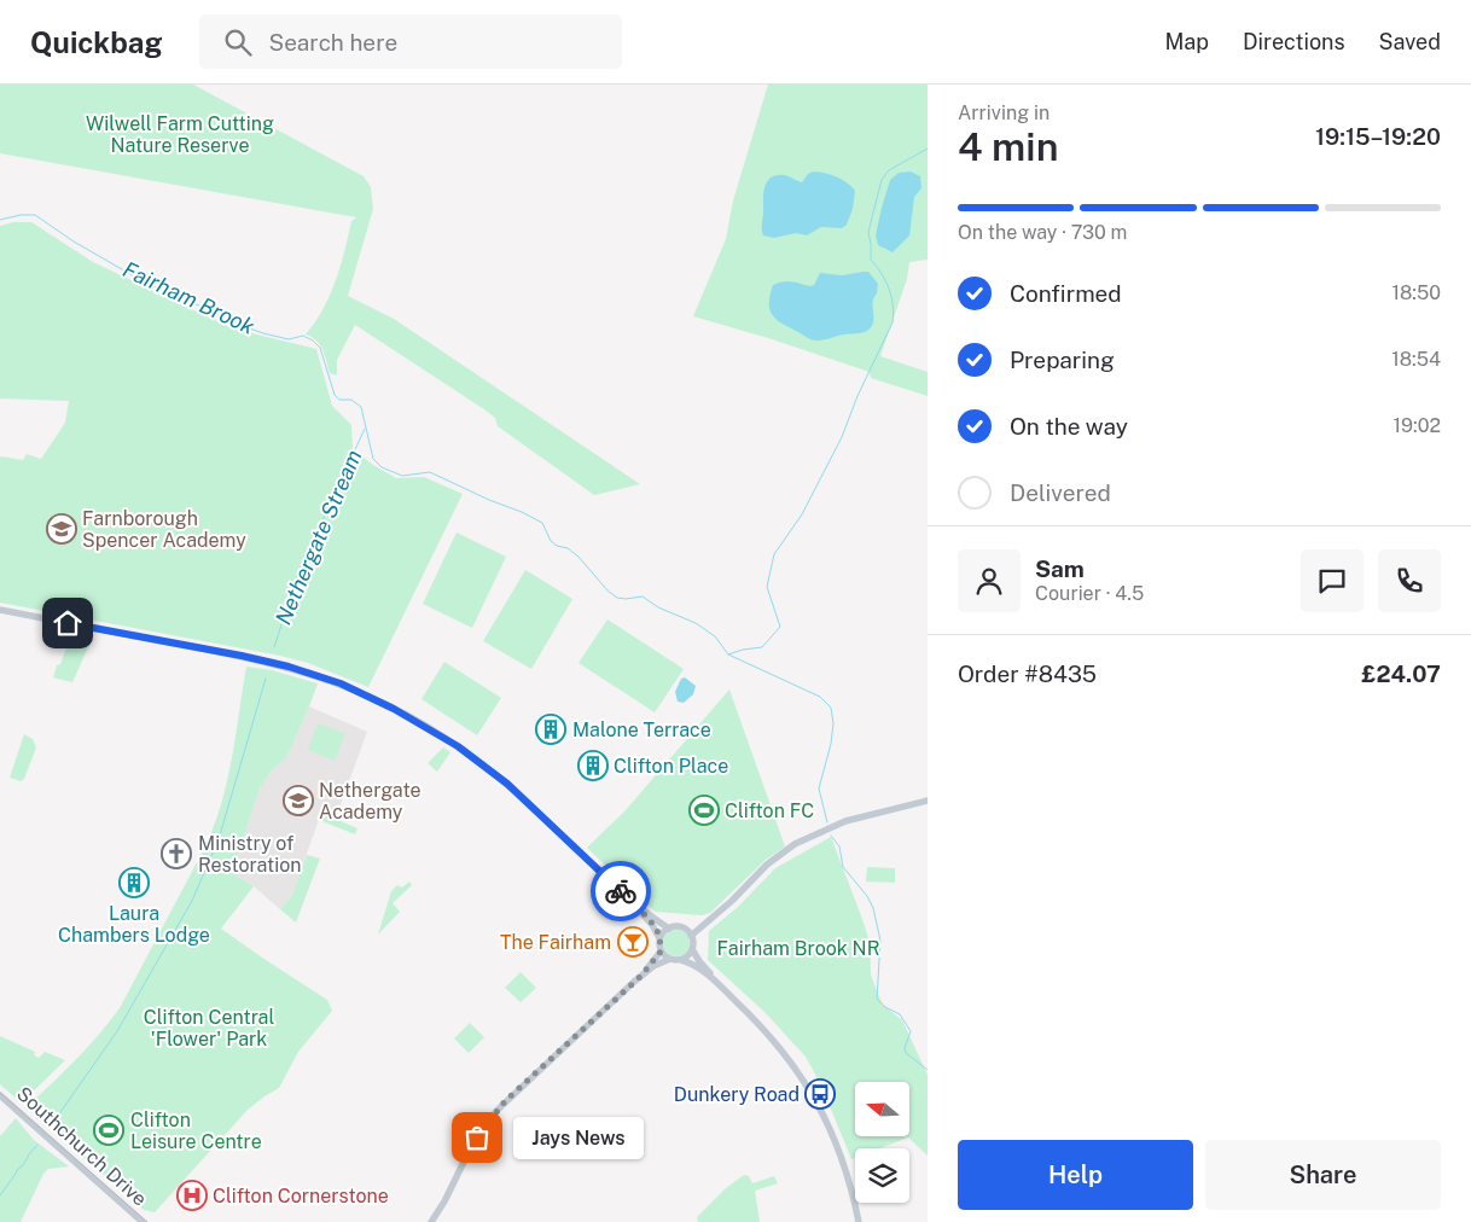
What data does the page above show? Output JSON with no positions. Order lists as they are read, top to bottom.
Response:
{
  "streets": {
    "street": ["Southchurch Drive"]
  },
  "water": ["Fairham Brook", "Nethergate Stream"],
  "parks": ["Wilwell Farm Cutting Nature Reserve", "Fairham Brook NR", "Clifton Central 'Flower' Park"],
  "places": {
    "school or university": ["Farnborough Spencer Academy", "Nethergate Academy"],
    "building": ["Malone Terrace", "Clifton Place", "Laura Chambers Lodge"],
    "sports": ["Clifton FC", "Clifton Leisure Centre"],
    "church": ["Ministry of Restoration"],
    "bar": ["The Fairham"],
    "bus stop": ["Dunkery Road"],
    "other": ["Jays News"],
    "hospital": ["Clifton Cornerstone"]
  },
  "north": "left",
  "page": {
    "header": "Quickbag",
    "search": "Search here",
    "nav": ["Map", "Directions", "Saved"],
    "heading": ["4 min", "Arriving in", "19:15–19:20"],
    "panel": [
      "Sam",
      "Courier · 4.5",
      "Order #8435",
      "£24.07"
    ],
    "bar": "On the way · 730 m",
    "list": [
      ["Confirmed", "18:50"],
      ["Preparing", "18:54"],
      ["On the way", "19:02"],
      "Delivered"
    ],
    "bubble": "Jays News",
    "buttons": ["Help", "Share"]
  }
}
